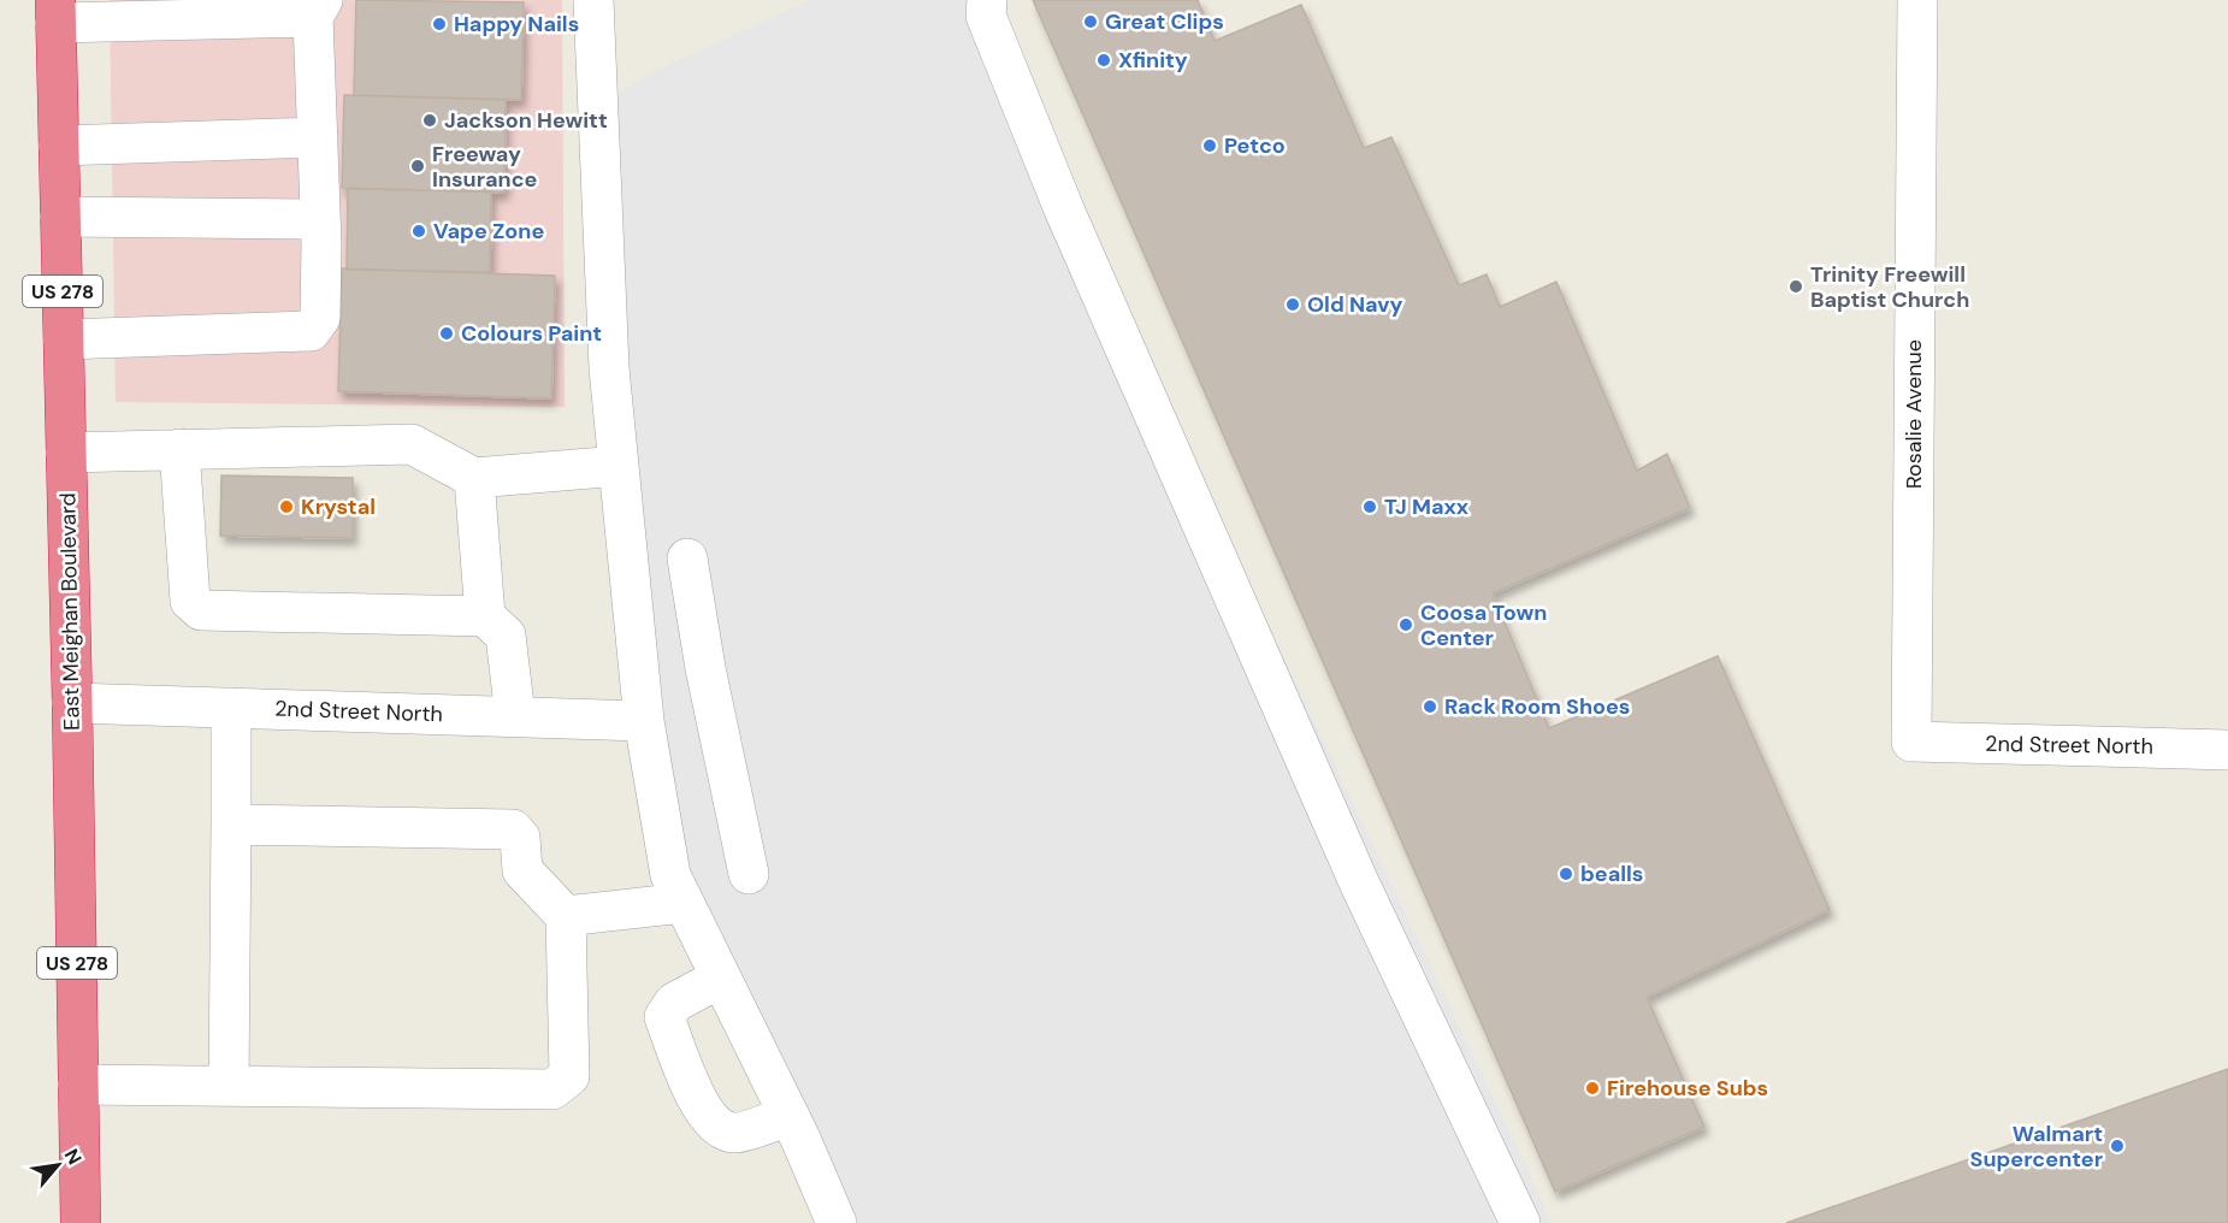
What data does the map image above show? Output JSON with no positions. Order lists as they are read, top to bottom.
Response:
{
  "streets": {
    "highway": ["US 278", "East Meighan Boulevard"],
    "street": ["Rosalie Avenue", "2nd Street North"]
  },
  "crossings": [
    ["Rosalie Avenue", "2nd Street North"],
    ["East Meighan Boulevard", "2nd Street North"]
  ],
  "places": [
    "Great Clips",
    "Happy Nails",
    "Xfinity",
    "Jackson Hewitt",
    "Petco",
    "Freeway Insurance",
    "Vape Zone",
    "Trinity Freewill Baptist Church",
    "Old Navy",
    "Colours Paint",
    "Krystal",
    "TJ Maxx",
    "Coosa Town Center",
    "Rack Room Shoes",
    "bealls",
    "Firehouse Subs",
    "Walmart Supercenter"
  ],
  "north": "top right"
}
